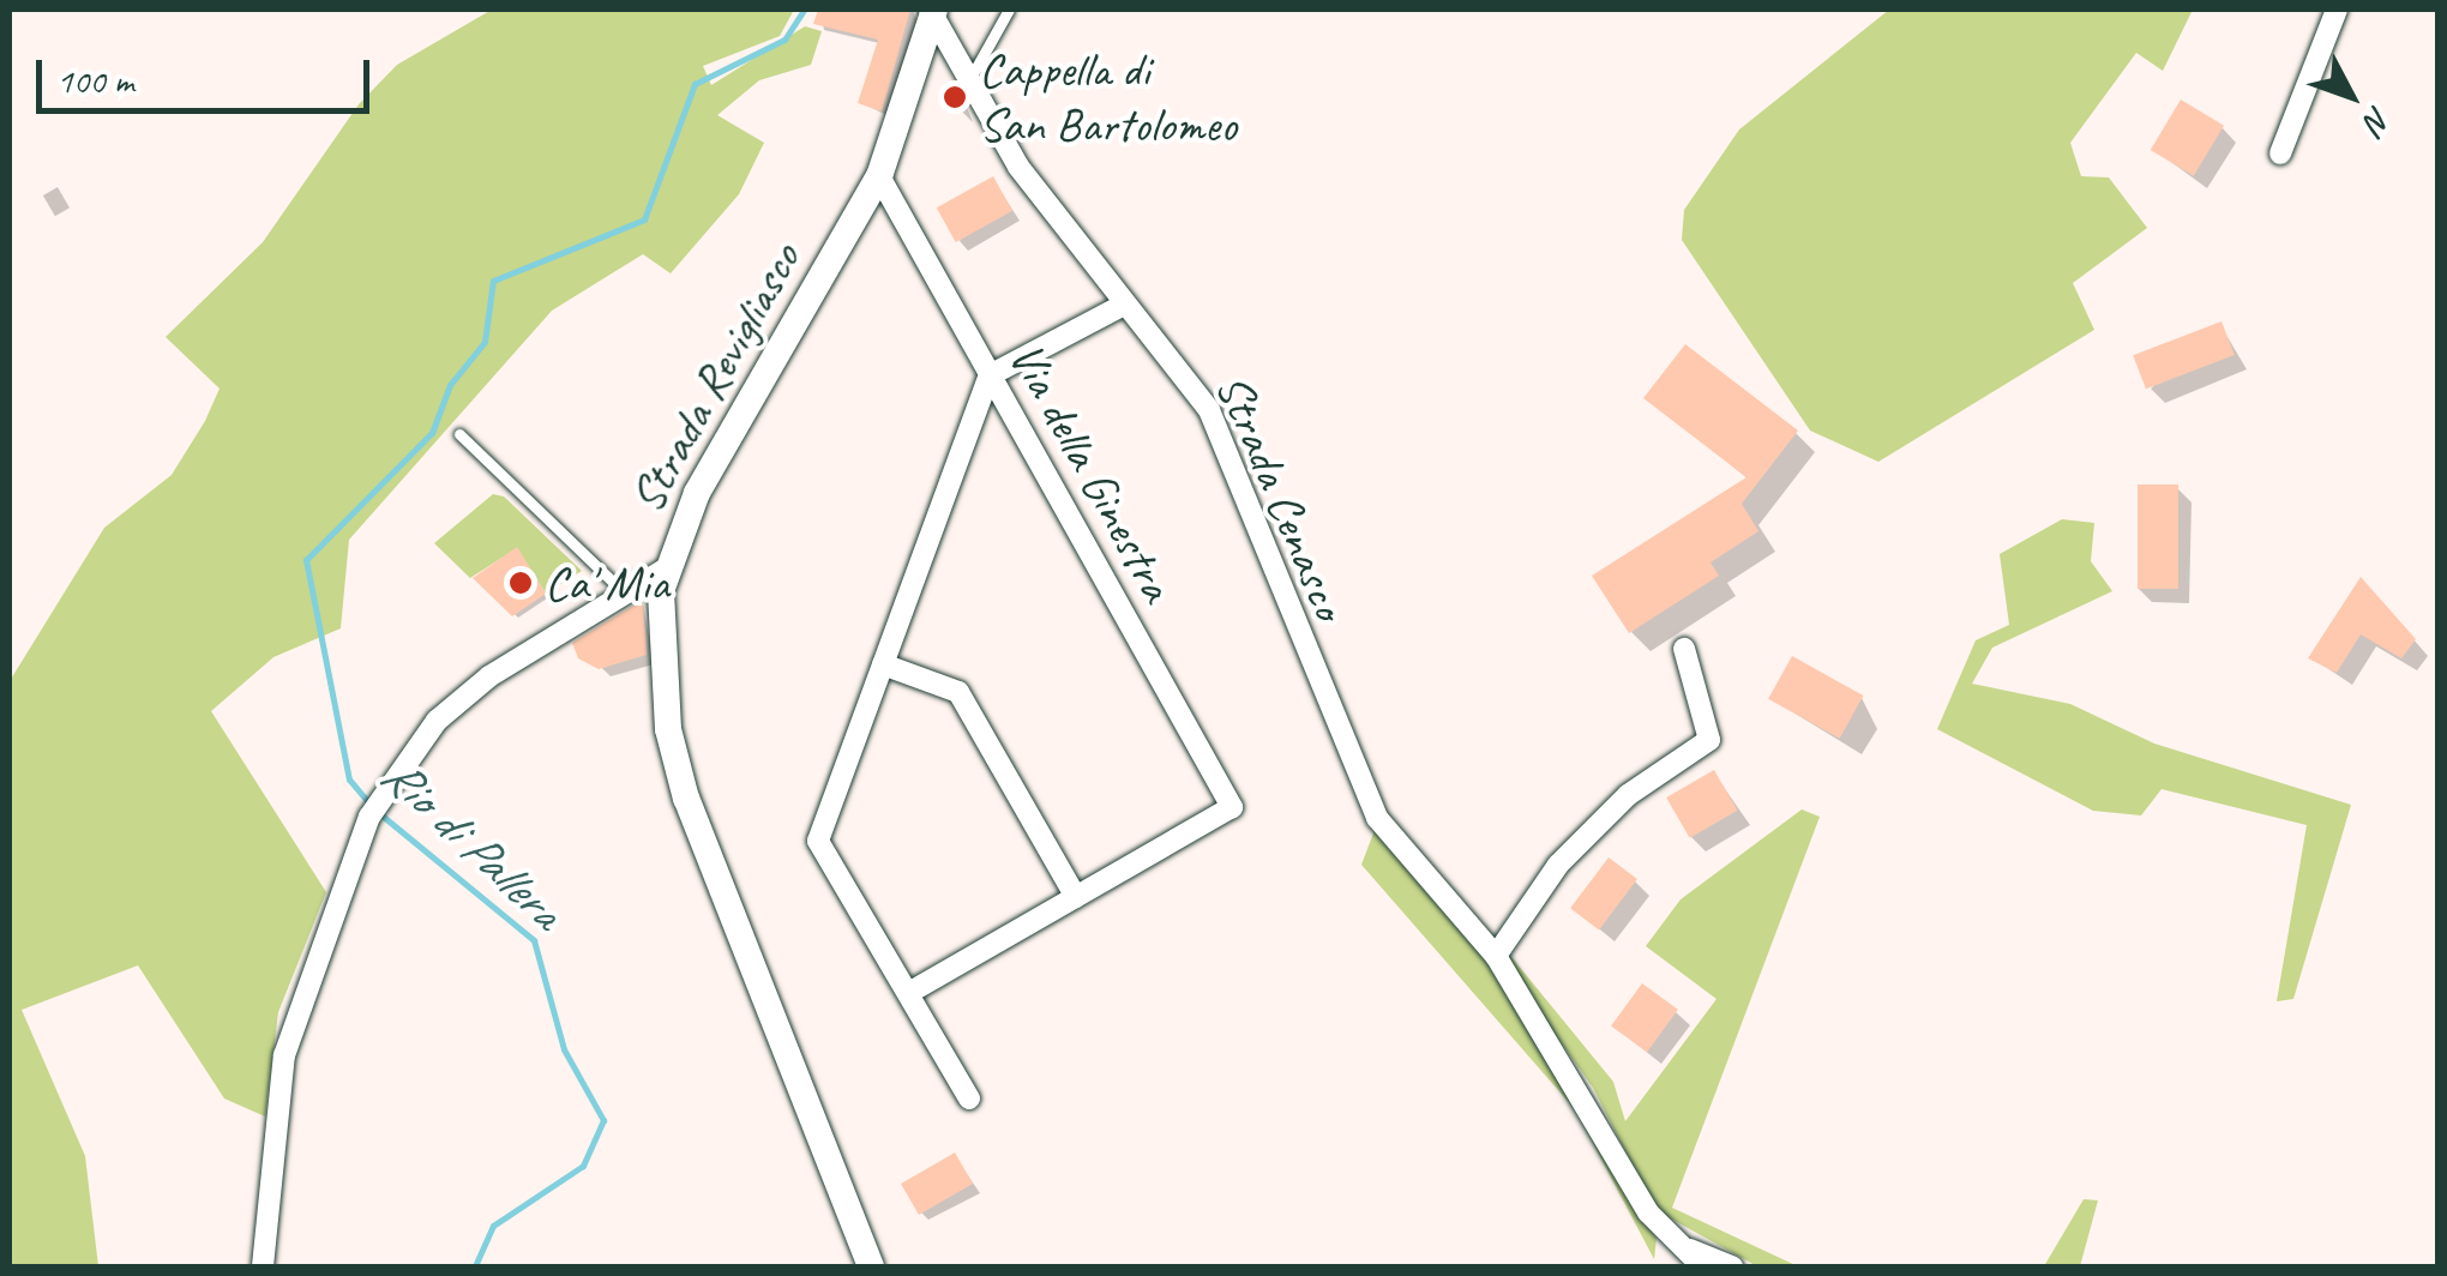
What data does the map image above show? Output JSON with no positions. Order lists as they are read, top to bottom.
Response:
{
  "streets": {
    "street": ["Strada Revigliasco", "Via della Ginestra", "Strada Cenasco"]
  },
  "crossings": [
    ["Strada Revigliasco", "Via della Ginestra"],
    ["Strada Revigliasco", "Strada Cenasco"]
  ],
  "water": ["Rio di Pallera"],
  "places": ["Cappella di San Bartolomeo", "Ca' Mia"],
  "scale_bar": "100 m",
  "north": "bottom right"
}
